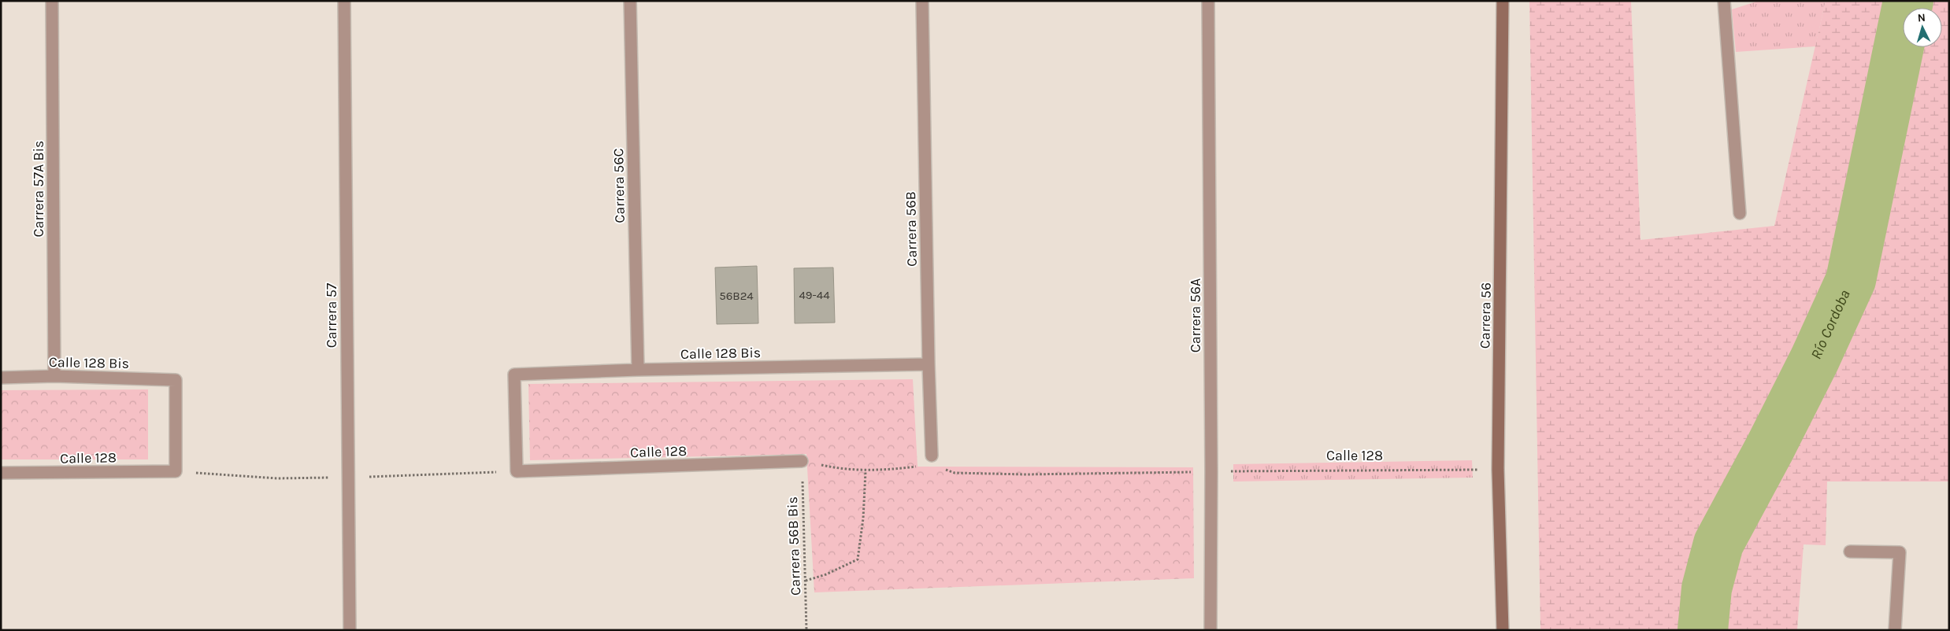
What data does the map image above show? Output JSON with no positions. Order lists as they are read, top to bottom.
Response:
{
  "streets": {
    "street": [
      "Carrera 56C",
      "Carrera 57A Bis",
      "Carrera 56B",
      "Carrera 57",
      "Carrera 56A",
      "Carrera 56",
      "Calle 128 Bis",
      "Calle 128"
    ],
    "path": ["Carrera 56B Bis"]
  },
  "crossings": [
    ["Carrera 56C", "Calle 128 Bis"],
    ["Carrera 57A Bis", "Calle 128 Bis"],
    ["Carrera 56B", "Calle 128 Bis"],
    ["Carrera 56B", "Calle 128"],
    ["Carrera 56A", "Calle 128"],
    ["Carrera 56", "Calle 128"],
    ["Calle 128 Bis", "Calle 128"],
    ["Calle 128", "Carrera 56B Bis"]
  ],
  "water": ["Río Cordoba"],
  "house_numbers": ["49-44", "56B24"],
  "north": "top"
}
